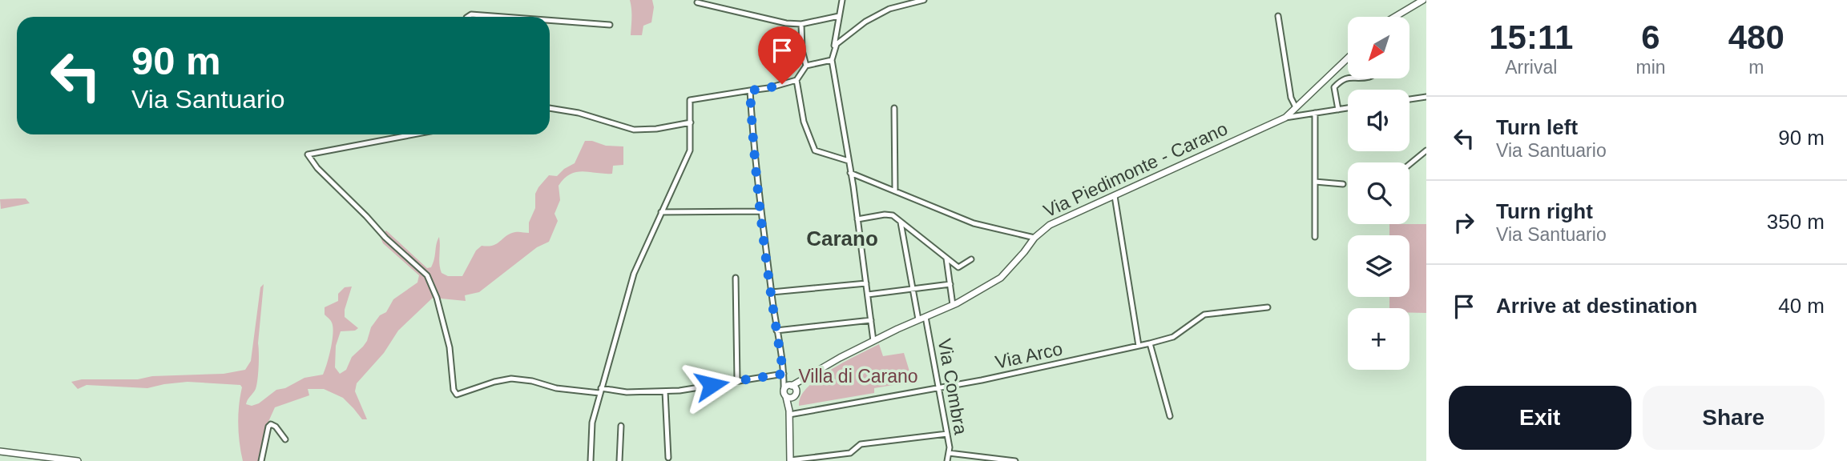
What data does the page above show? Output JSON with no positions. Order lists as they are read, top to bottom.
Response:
{
  "streets": {
    "street": ["Via Piedimonte - Carano", "Via Arco", "Via Combra"]
  },
  "crossings": [
    ["Via Piedimonte - Carano", "Via Combra"],
    ["Via Arco", "Via Combra"]
  ],
  "districts": ["Carano"],
  "parks": ["Villa di Carano"],
  "north": "bottom left",
  "page": {
    "eta": [
      "15:11",
      "Arrival",
      "6",
      "min",
      "480",
      "m"
    ],
    "map_buttons": "+",
    "turn": ["90 m", "Via Santuario"],
    "list": [
      {
        "name": "Turn left",
        "note": "Via Santuario",
        "value": "90 m"
      },
      {
        "name": "Turn right",
        "note": "Via Santuario",
        "value": "350 m"
      },
      {
        "name": "Arrive at destination",
        "value": "40 m"
      }
    ],
    "buttons": ["Exit", "Share"]
  }
}
